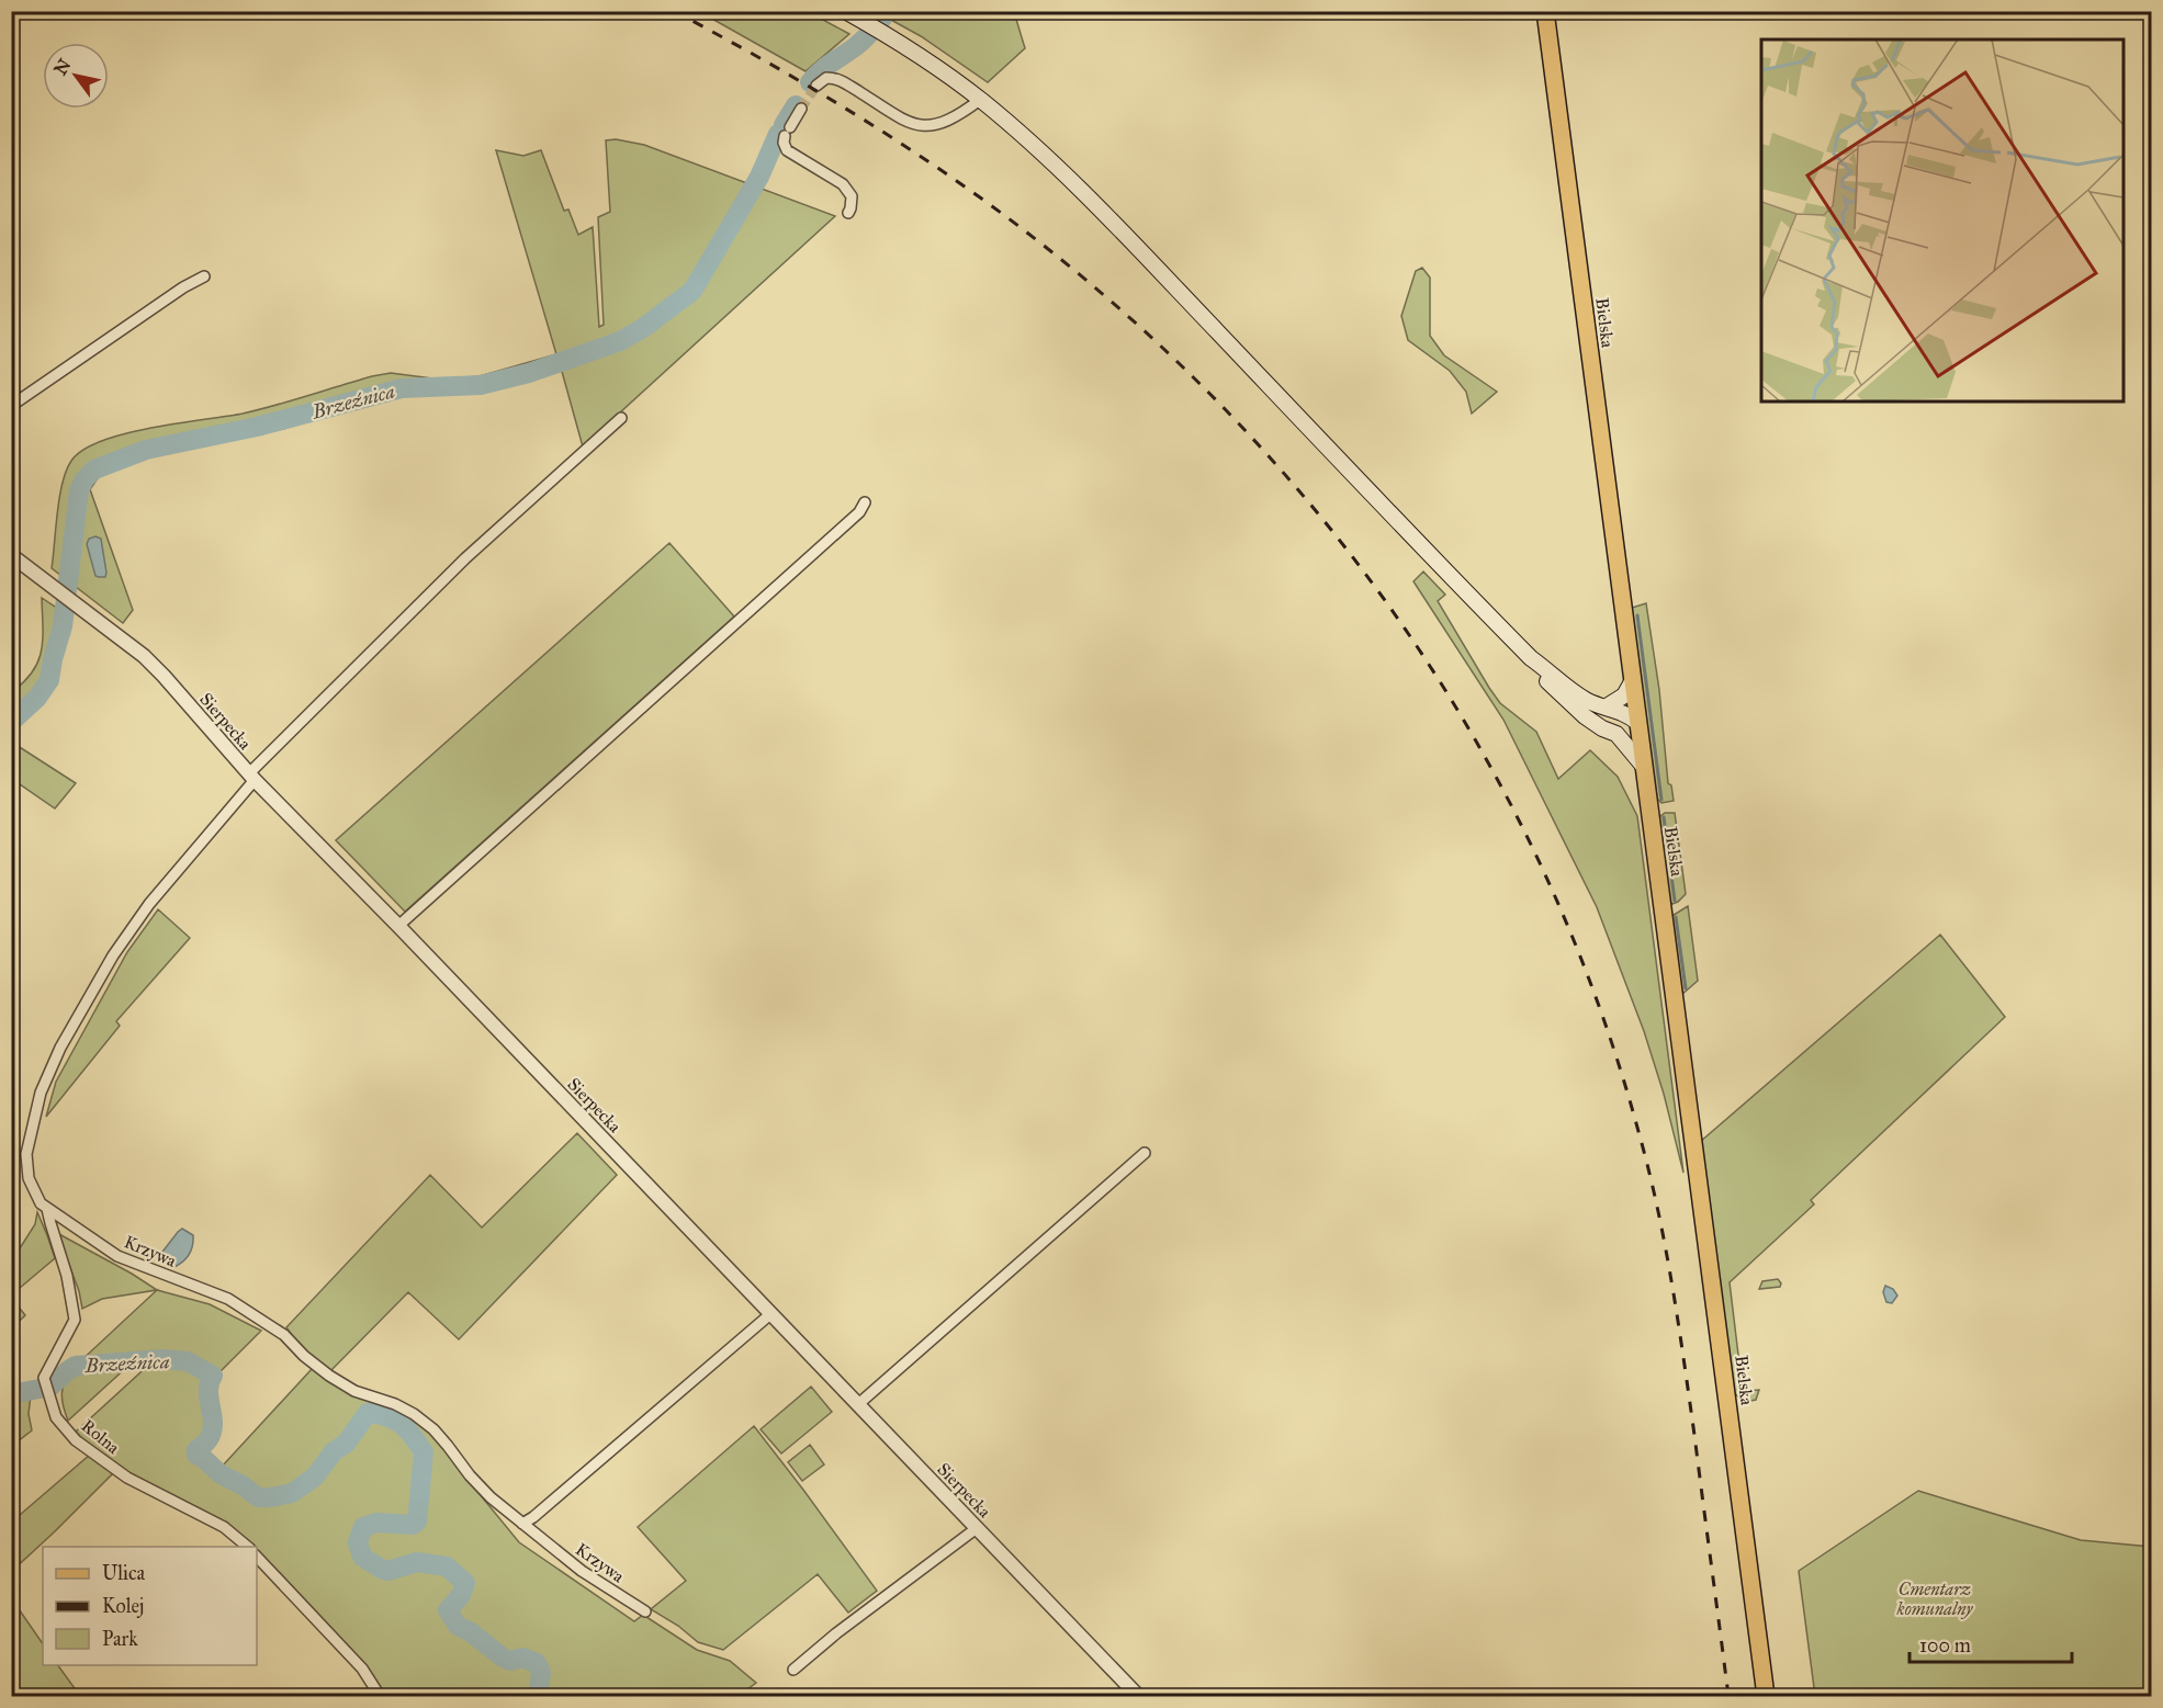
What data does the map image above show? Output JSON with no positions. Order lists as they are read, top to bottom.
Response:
{
  "streets": {
    "main road": ["Bielska"],
    "street": ["Sierpecka", "Krzywa", "Rolna"]
  },
  "crossings": [
    ["Sierpecka", "Krzywa"],
    ["Krzywa", "Rolna"]
  ],
  "water": ["Brzeźnica"],
  "parks": ["Cmentarz komunalny"],
  "legend": ["Ulica", "Kolej", "Park"],
  "scale_bar": "100 m",
  "north": "top left"
}
